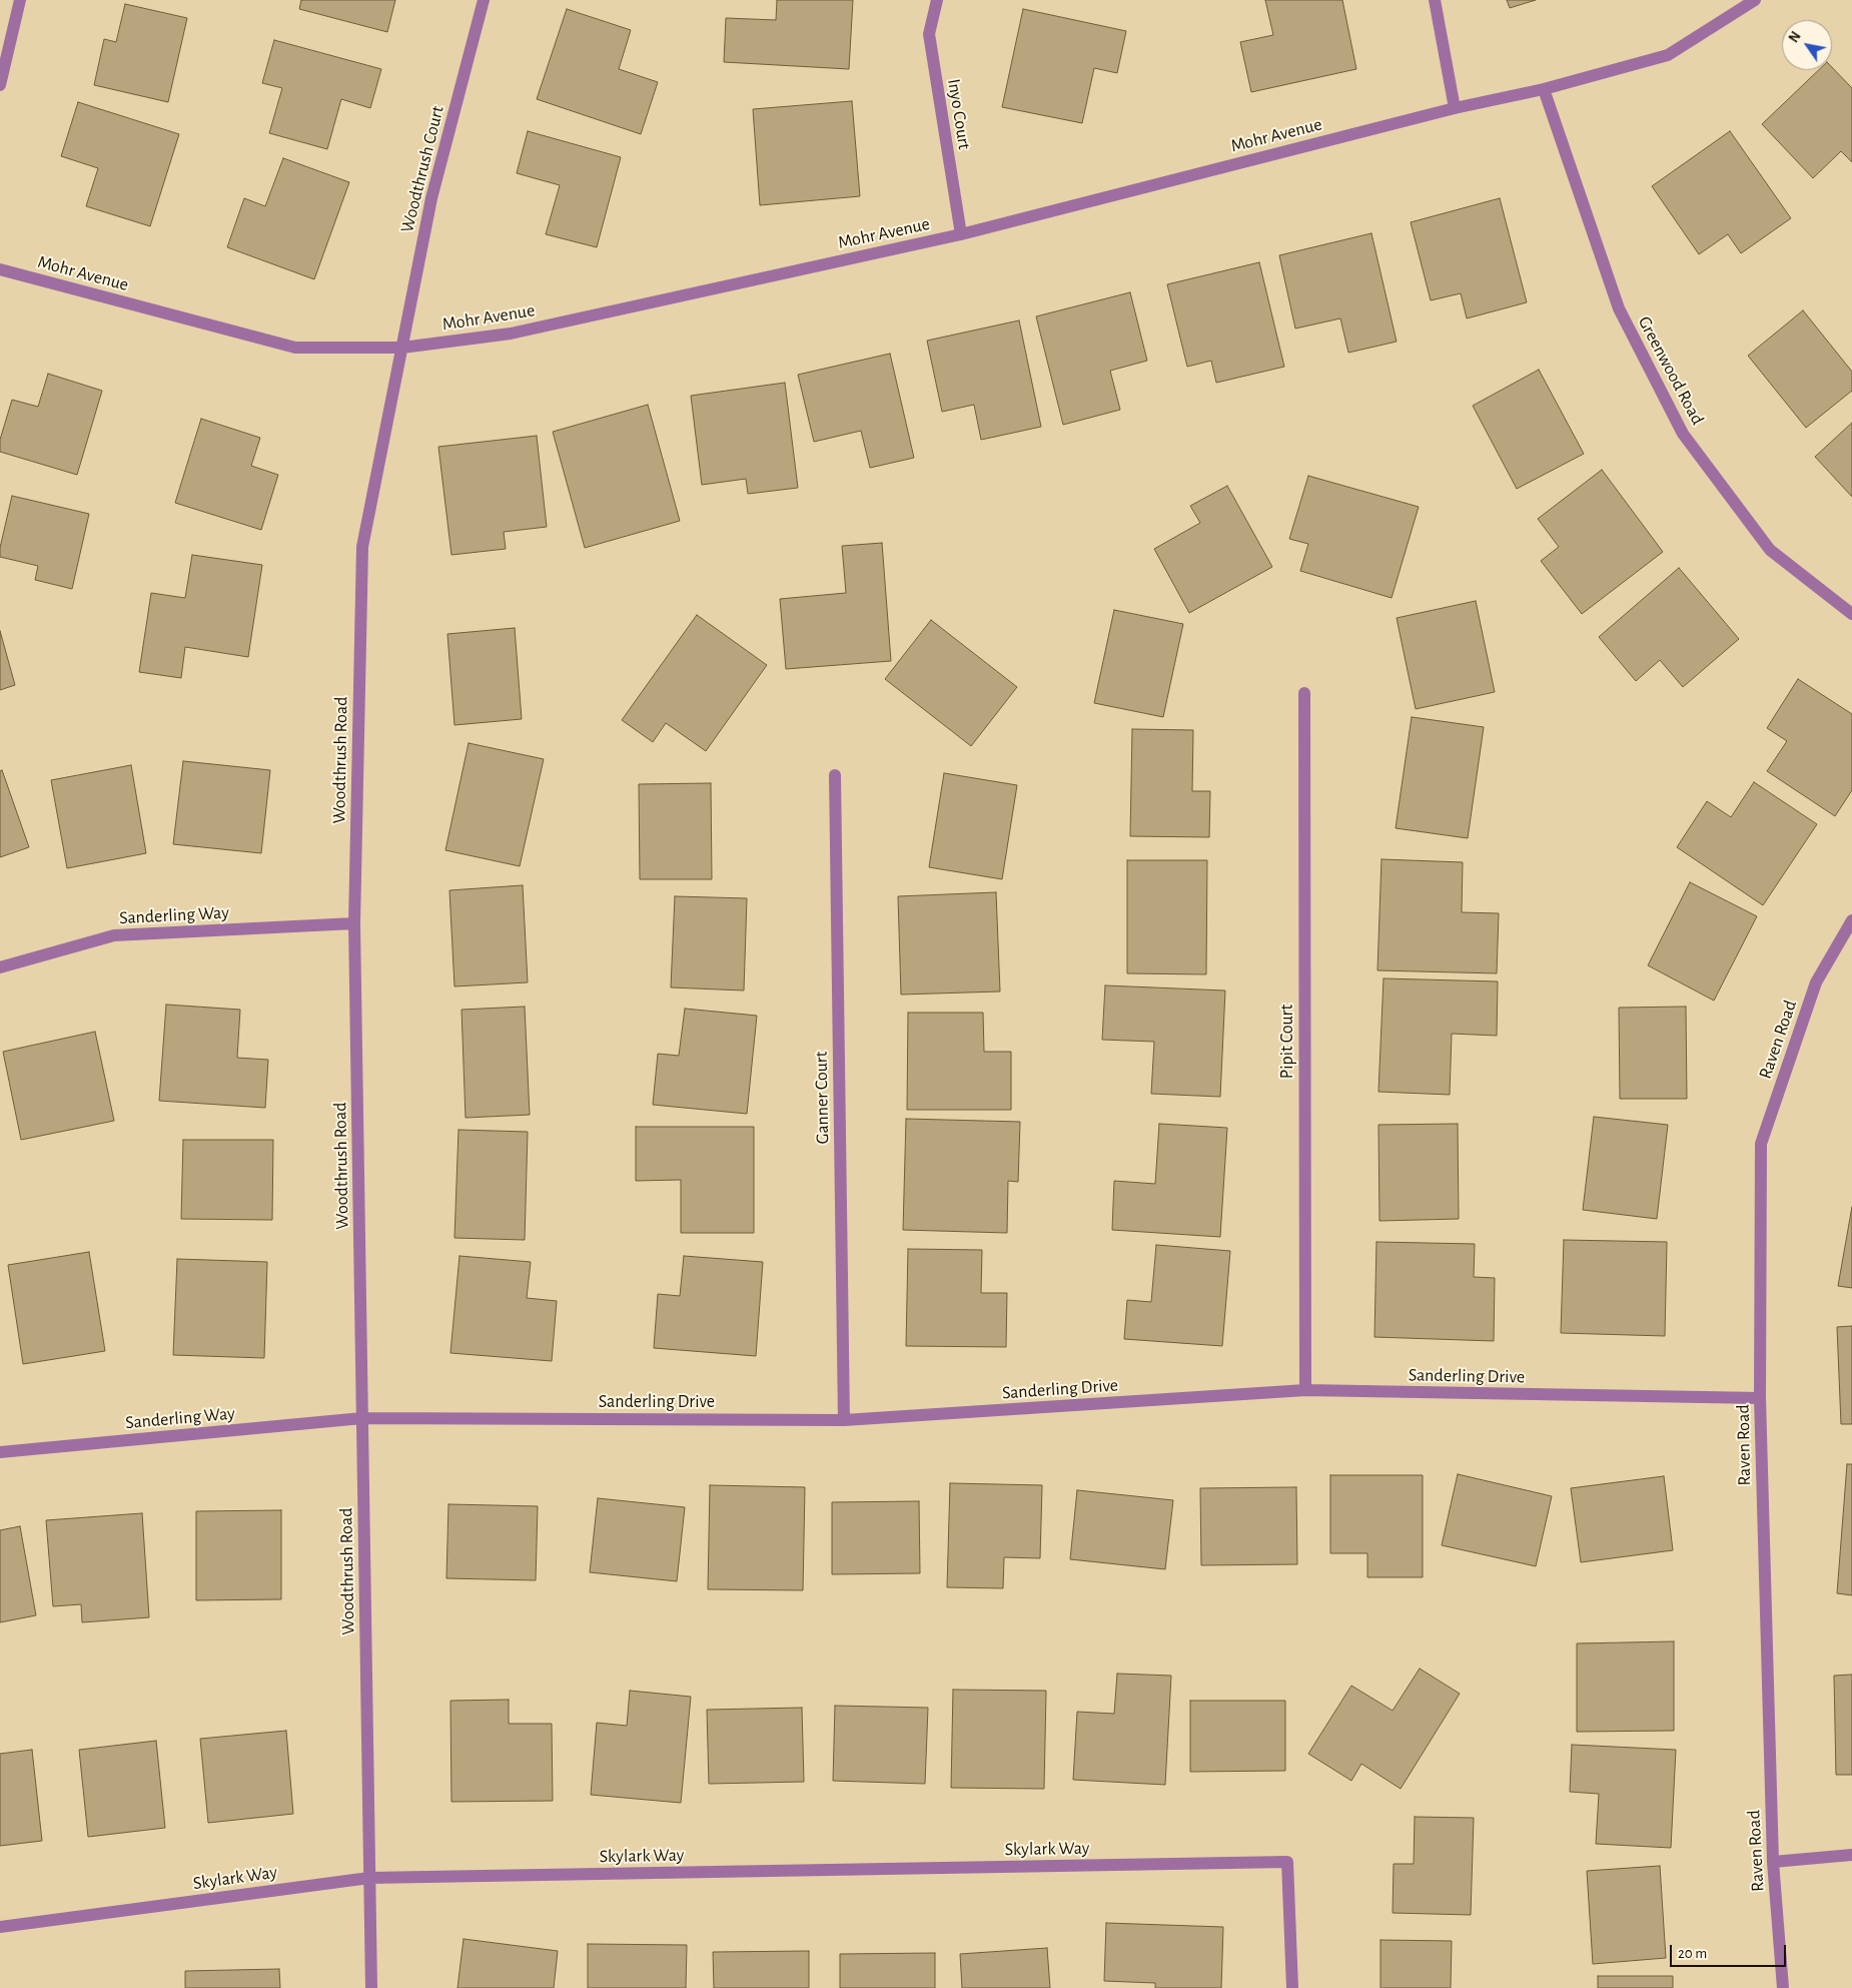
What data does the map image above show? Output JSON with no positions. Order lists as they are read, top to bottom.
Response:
{
  "streets": {
    "street": [
      "Inyo Court",
      "Mohr Avenue",
      "Woodthrush Court",
      "Greenwood Road",
      "Woodthrush Road",
      "Sanderling Way",
      "Raven Road",
      "Pipit Court",
      "Ganner Court",
      "Sanderling Drive",
      "Skylark Way"
    ]
  },
  "crossings": [
    ["Inyo Court", "Mohr Avenue"],
    ["Mohr Avenue", "Woodthrush Court"],
    ["Mohr Avenue", "Greenwood Road"],
    ["Mohr Avenue", "Woodthrush Road"],
    ["Woodthrush Court", "Woodthrush Road"],
    ["Woodthrush Road", "Sanderling Way"],
    ["Woodthrush Road", "Sanderling Drive"],
    ["Woodthrush Road", "Skylark Way"],
    ["Sanderling Way", "Sanderling Drive"],
    ["Raven Road", "Sanderling Drive"],
    ["Pipit Court", "Sanderling Drive"],
    ["Ganner Court", "Sanderling Drive"]
  ],
  "scale_bar": "20 m",
  "north": "top left"
}
